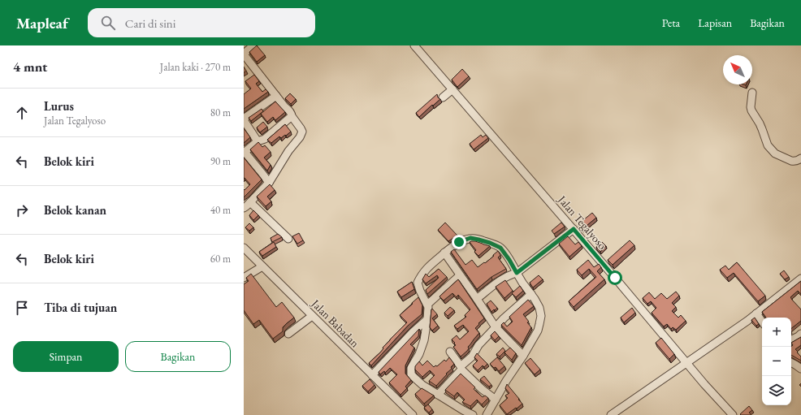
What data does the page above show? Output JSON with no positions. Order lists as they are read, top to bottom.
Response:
{
  "streets": {
    "street": ["Jalan Tegalyoso", "Jalan Babadan"]
  },
  "north": "top left",
  "page": {
    "header": "Mapleaf",
    "search": "Cari di sini",
    "nav": ["Peta", "Lapisan", "Bagikan"],
    "heading": ["4 mnt", "Jalan kaki · 270 m"],
    "list": [
      ["Lurus", "Jalan Tegalyoso", "80 m"],
      ["Belok kiri", "90 m"],
      ["Belok kanan", "40 m"],
      ["Belok kiri", "60 m"],
      "Tiba di tujuan"
    ],
    "map_buttons": ["+", "−"],
    "buttons": ["Simpan", "Bagikan"]
  }
}
